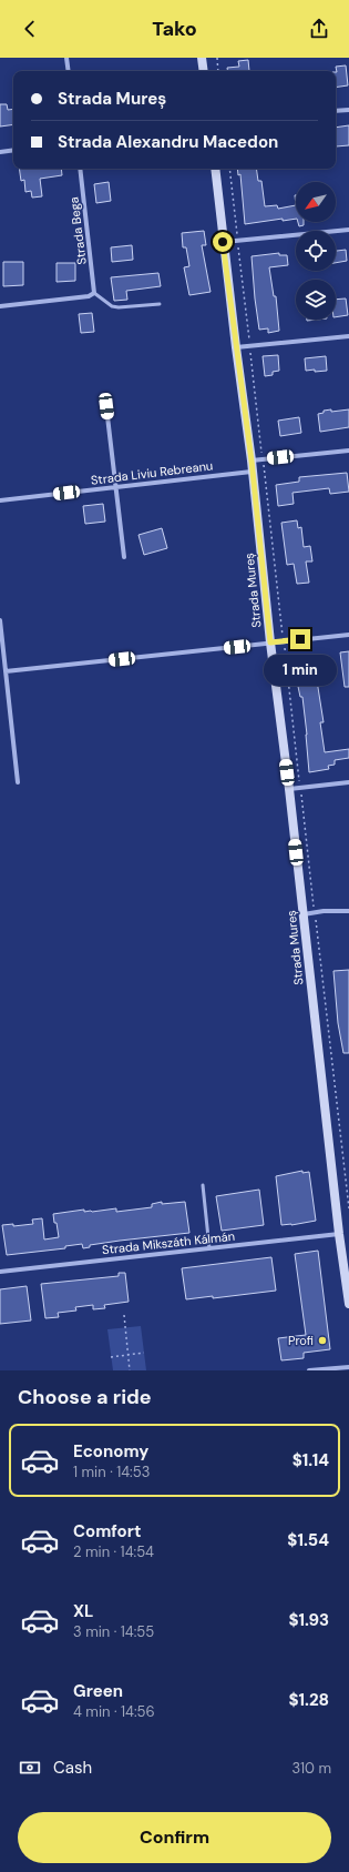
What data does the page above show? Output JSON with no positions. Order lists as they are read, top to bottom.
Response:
{
  "streets": {
    "street": [
      "Strada Bega",
      "Strada Liviu Rebreanu",
      "Strada Mureș",
      "Strada Mikszáth Kálmán"
    ]
  },
  "crossings": [
    ["Strada Liviu Rebreanu", "Strada Mureș"],
    ["Strada Mureș", "Strada Mikszáth Kálmán"]
  ],
  "places": ["Profi"],
  "north": "bottom left",
  "page": {
    "header": "Tako",
    "banner": ["Strada Mureș", "Strada Alexandru Macedon"],
    "bubble": "1 min",
    "heading": "Choose a ride",
    "list": [
      {
        "name": "Economy",
        "note": "1 min · 14:53",
        "value": "$1.14"
      },
      {
        "name": "Comfort",
        "note": "2 min · 14:54",
        "value": "$1.54"
      },
      {
        "name": "XL",
        "note": "3 min · 14:55",
        "value": "$1.93"
      },
      {
        "name": "Green",
        "note": "4 min · 14:56",
        "value": "$1.28"
      }
    ],
    "pay": ["Cash", "310 m"],
    "buttons": "Confirm"
  }
}
